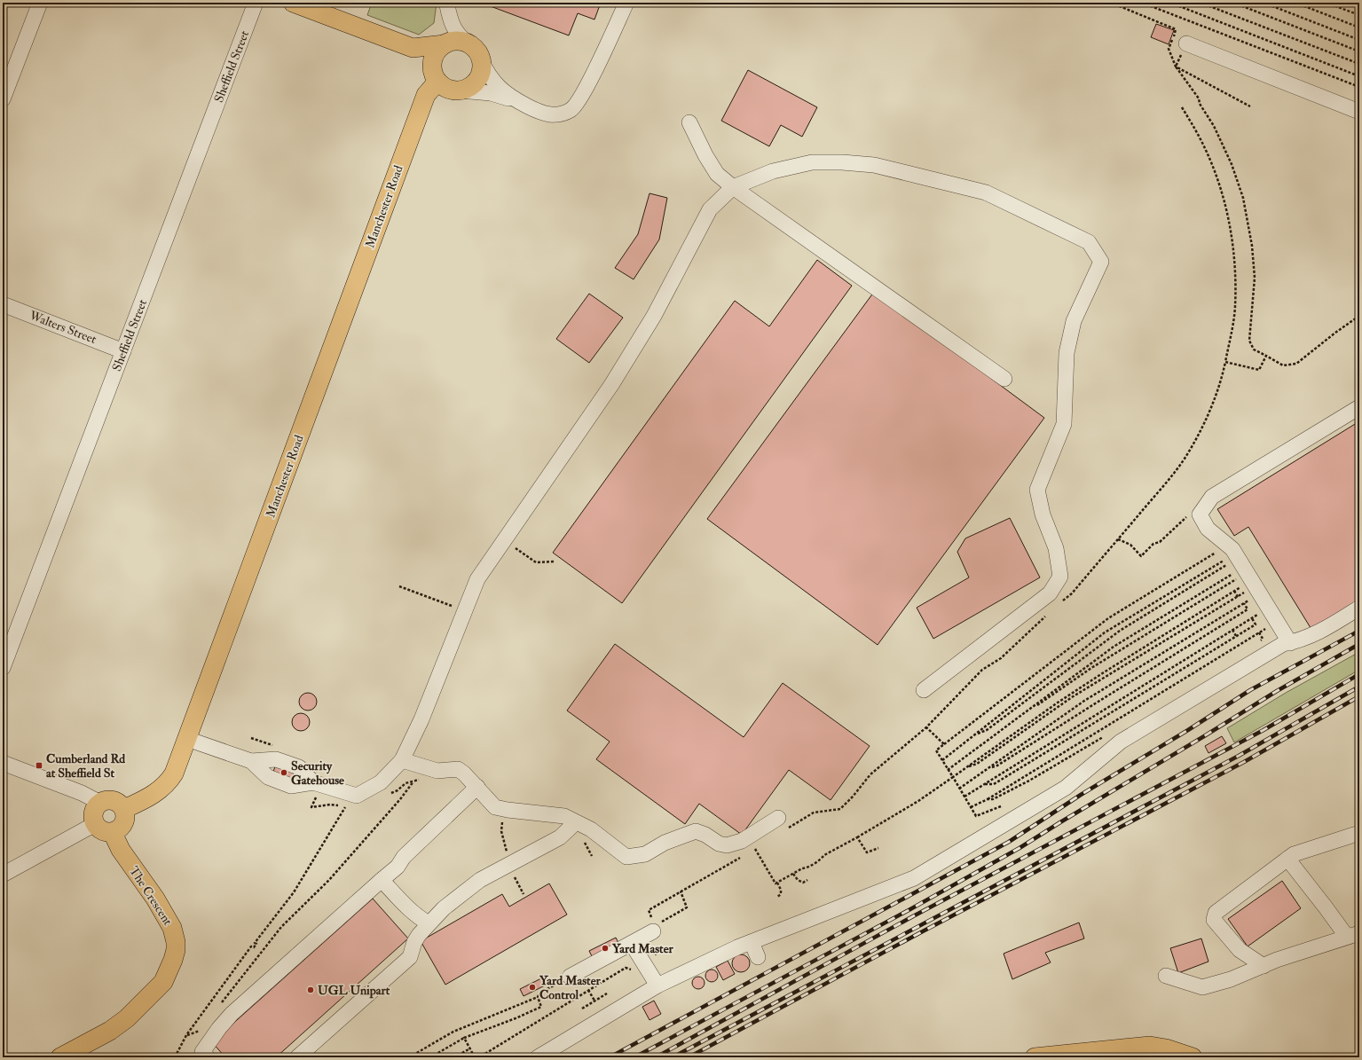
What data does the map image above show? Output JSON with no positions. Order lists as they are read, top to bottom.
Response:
{
  "streets": {
    "main road": ["Manchester Road", "The Crescent"],
    "street": ["Sheffield Street", "Walters Street"]
  },
  "crossings": [
    ["Sheffield Street", "Walters Street"],
    ["Manchester Road", "The Crescent"]
  ],
  "places": {
    "transit": ["Cumberland Rd at Sheffield St"],
    "other": [
      "Security Gatehouse",
      "Yard Master",
      "Yard Master Control",
      "UGL Unipart"
    ]
  }
}
